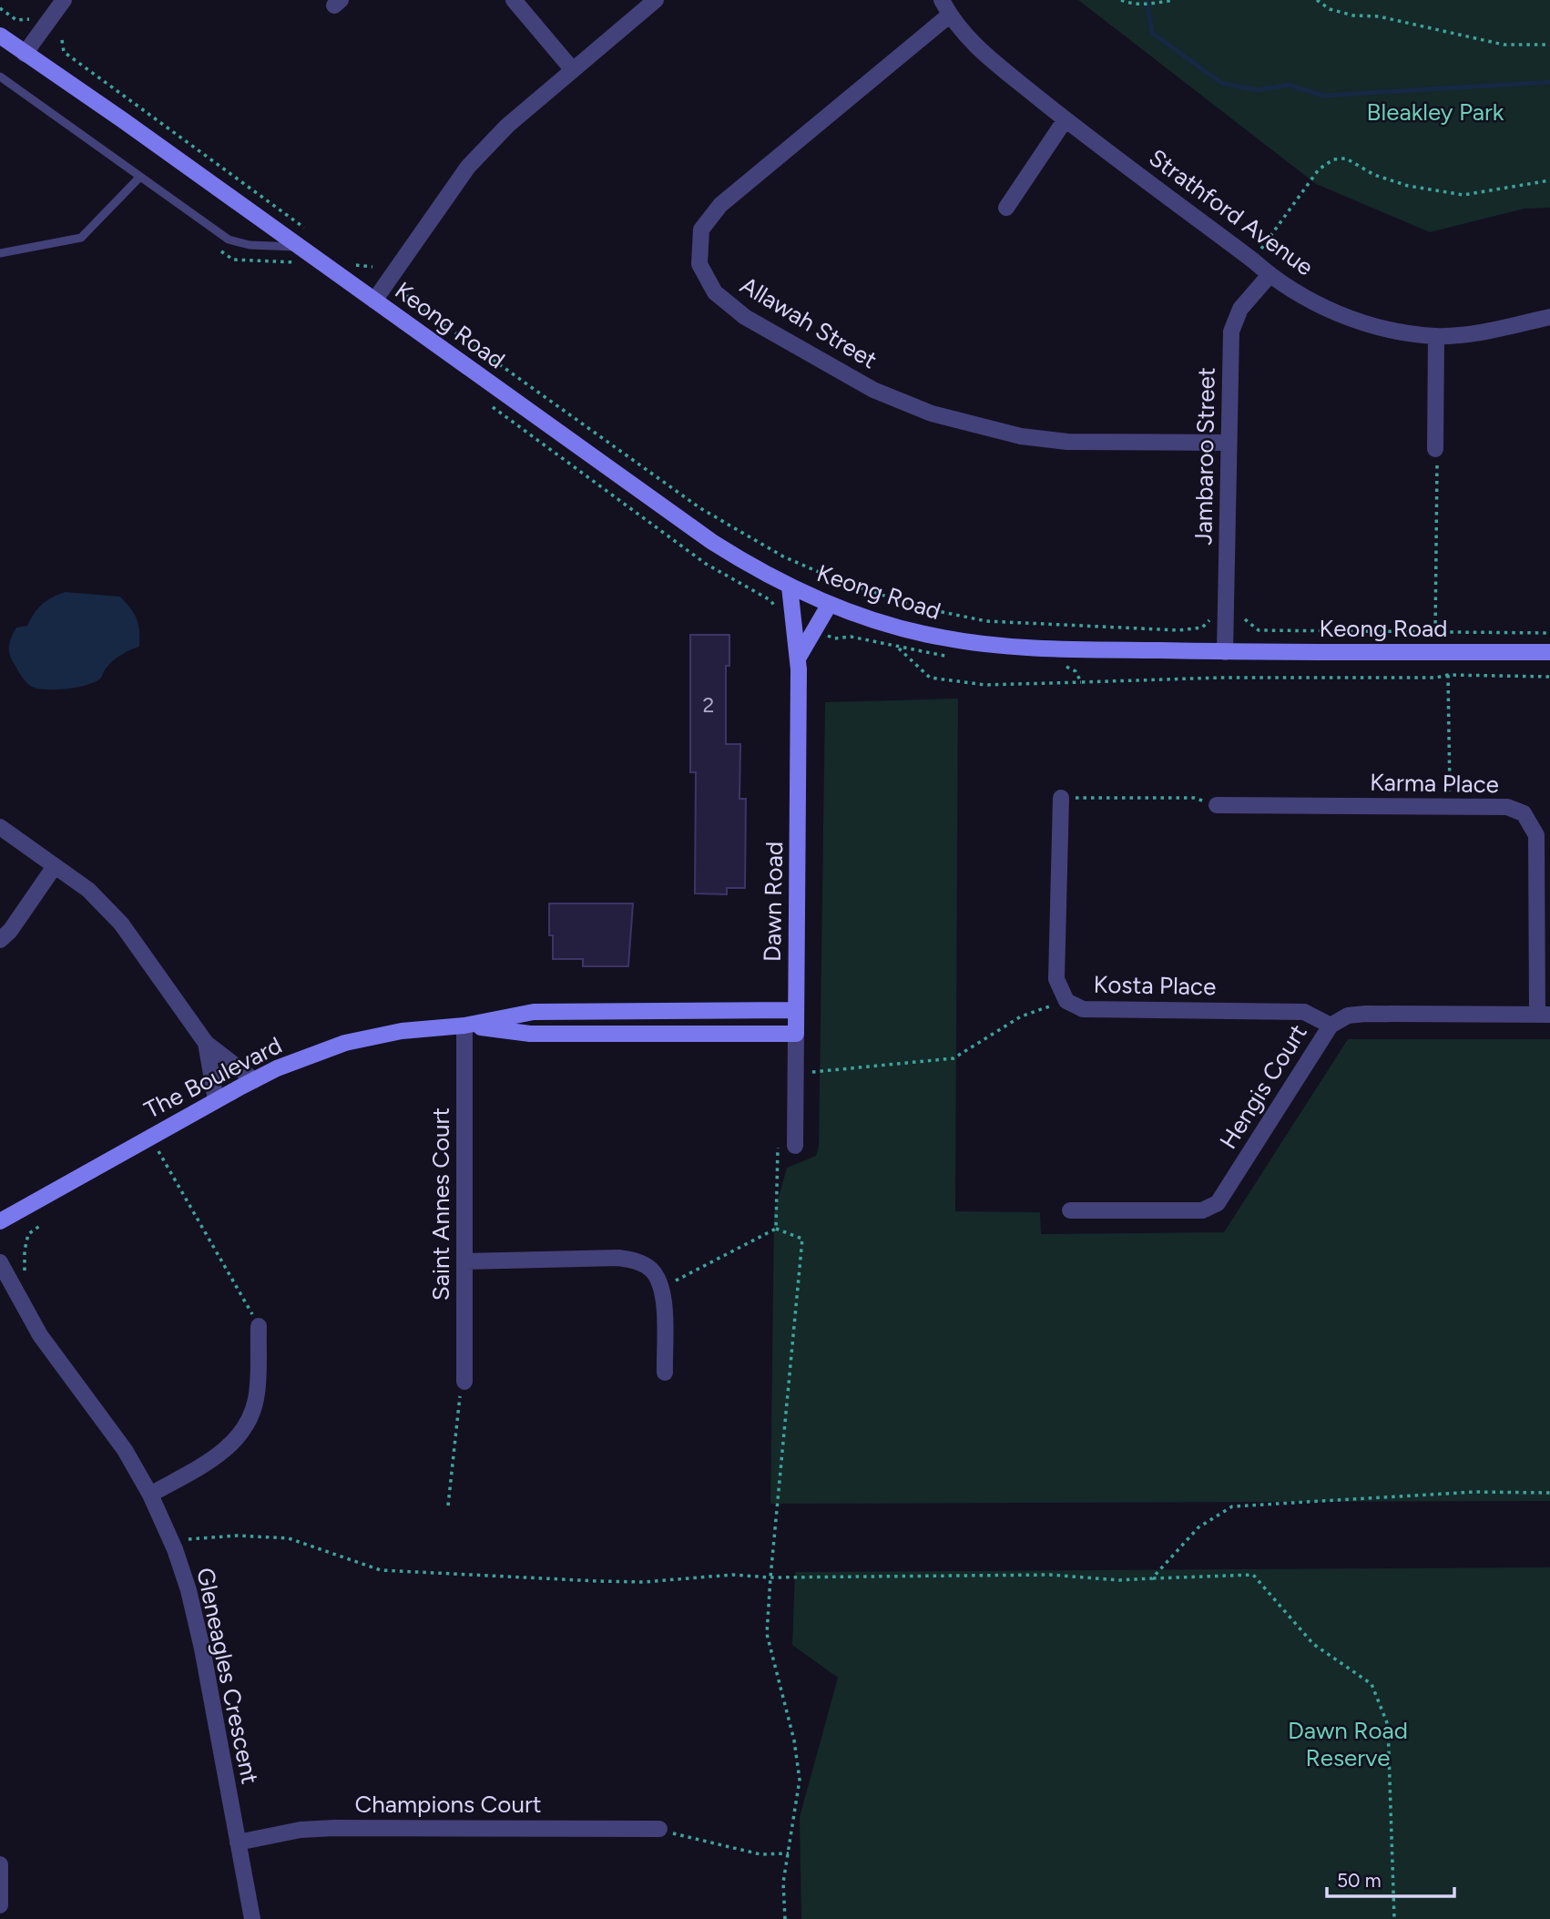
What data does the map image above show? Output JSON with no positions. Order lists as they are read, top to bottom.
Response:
{
  "streets": {
    "street": [
      "Strathford Avenue",
      "Allawah Street",
      "Keong Road",
      "Jambaroo Street",
      "Karma Place",
      "Dawn Road",
      "Kosta Place",
      "The Boulevard",
      "Hengis Court",
      "Saint Annes Court",
      "Gleneagles Crescent",
      "Champions Court"
    ]
  },
  "crossings": [
    ["Strathford Avenue", "Allawah Street"],
    ["Strathford Avenue", "Jambaroo Street"],
    ["Allawah Street", "Jambaroo Street"],
    ["Keong Road", "Jambaroo Street"],
    ["Keong Road", "Dawn Road"],
    ["Karma Place", "Hengis Court"],
    ["Dawn Road", "The Boulevard"],
    ["Kosta Place", "Hengis Court"],
    ["The Boulevard", "Saint Annes Court"],
    ["Gleneagles Crescent", "Champions Court"]
  ],
  "parks": ["Bleakley Park", "Dawn Road Reserve"],
  "house_numbers": ["2"],
  "scale_bar": "50 m"
}
